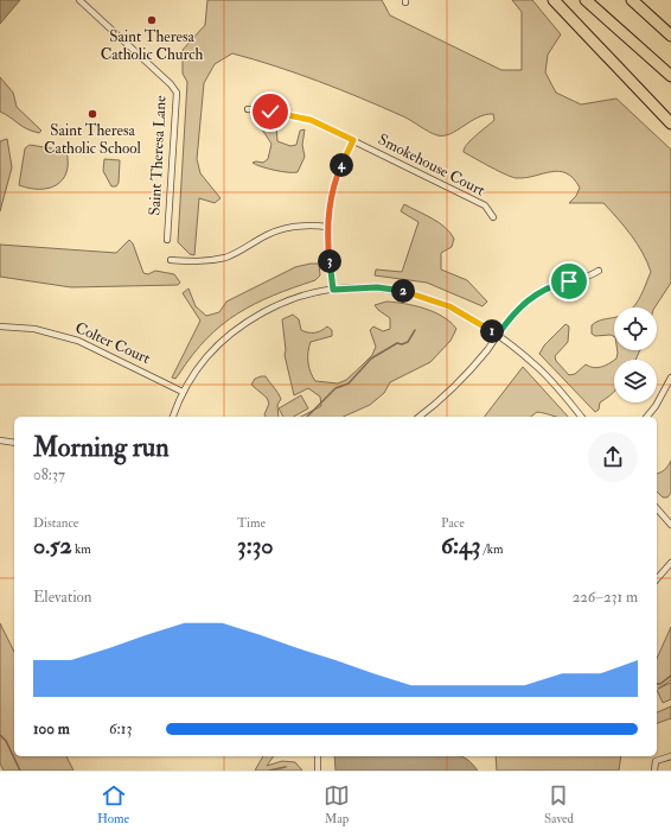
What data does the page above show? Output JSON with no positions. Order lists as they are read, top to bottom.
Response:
{
  "streets": {
    "street": ["Saint Theresa Lane", "Smokehouse Court", "Colter Court"]
  },
  "places": ["Saint Theresa Catholic Church", "Saint Theresa Catholic School"],
  "page": {
    "pins": [
      "4",
      "3",
      "2",
      "1"
    ],
    "heading": ["Morning run", "08:37"],
    "stats": [
      ["Distance", "0.52 km"],
      ["Time", "3:30"],
      ["Pace", "6:43 /km"]
    ],
    "chart": ["Elevation", "226–231 m"],
    "list": [
      {
        "name": "100 m",
        "note": "6:13"
      }
    ],
    "tabs": ["Home", "Map", "Saved"]
  }
}
